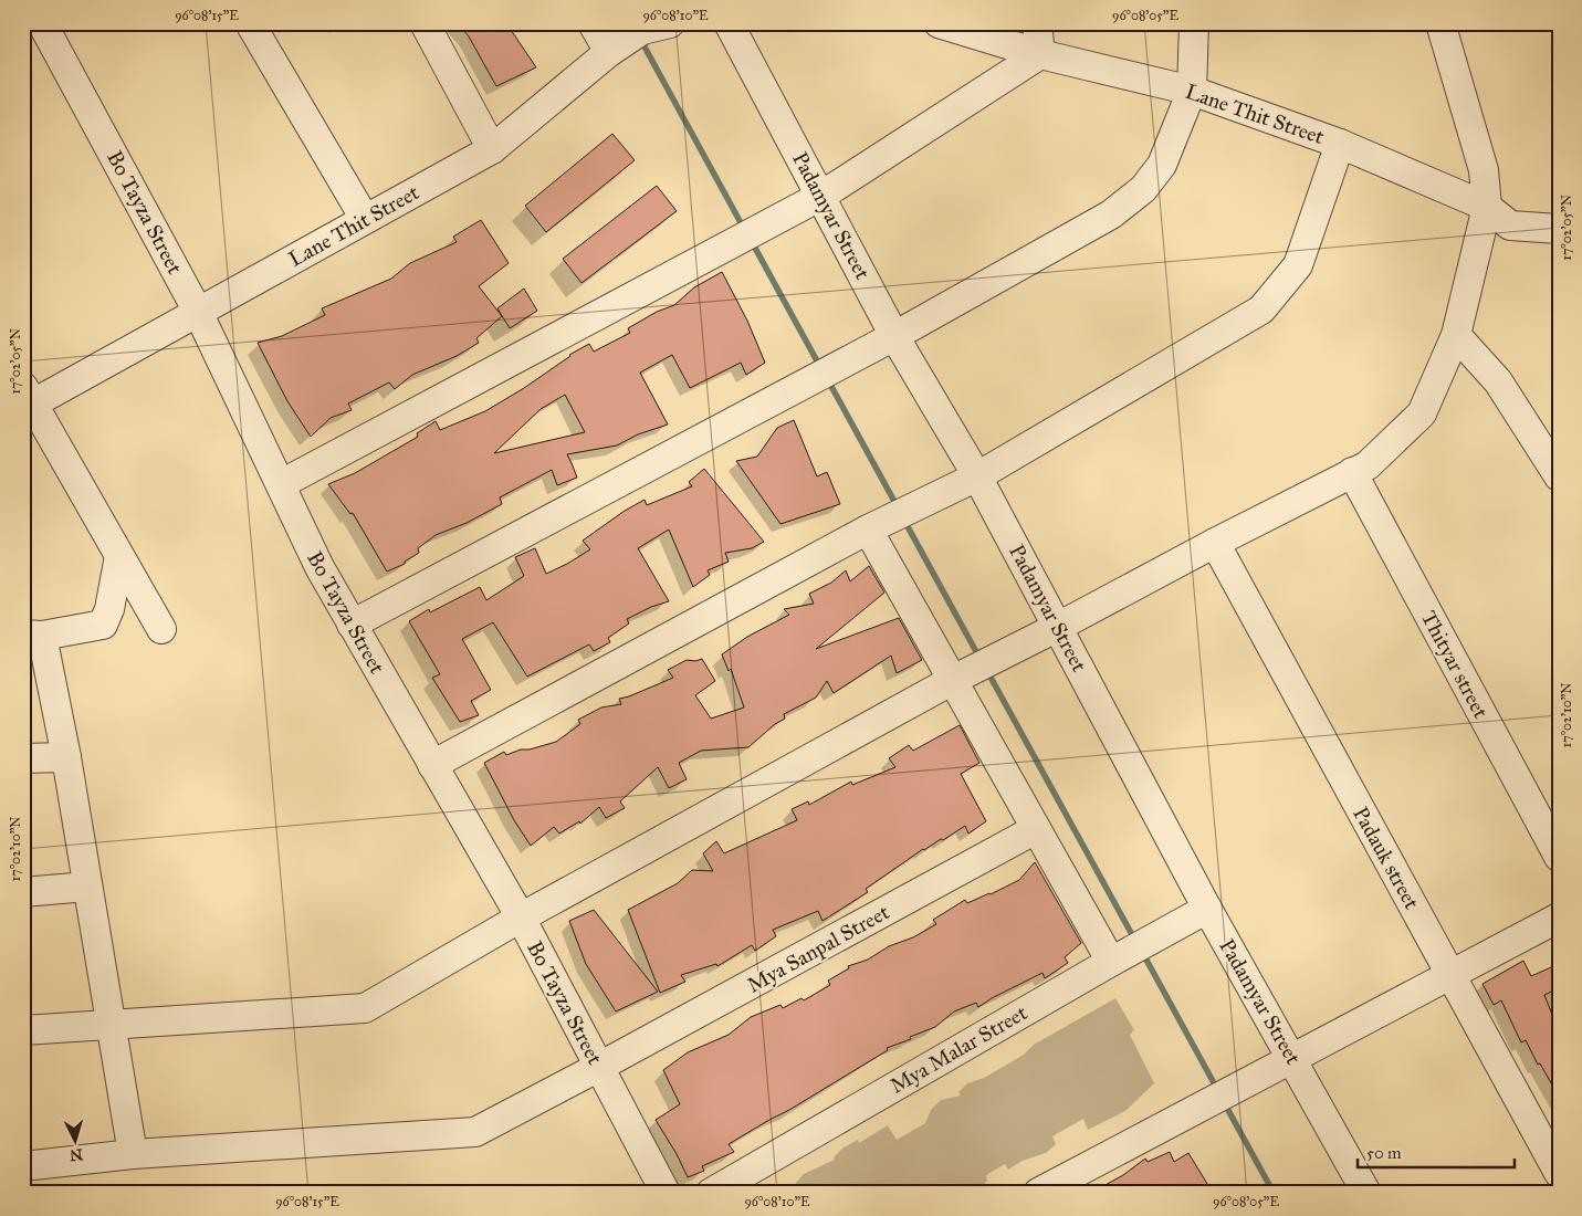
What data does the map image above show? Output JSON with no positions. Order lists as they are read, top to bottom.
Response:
{
  "streets": {
    "street": [
      "Lane Thit Street",
      "Bo Tayza Street",
      "Padamyar Street",
      "Thityar street",
      "Padauk street",
      "Mya Sanpal Street",
      "Mya Malar Street"
    ]
  },
  "crossings": [
    ["Lane Thit Street", "Bo Tayza Street"],
    ["Bo Tayza Street", "Mya Sanpal Street"],
    ["Padamyar Street", "Mya Malar Street"]
  ],
  "scale_bar": "50 m",
  "north": "bottom",
  "coordinates": [
    "96°08'15\"E",
    "96°08'10\"E",
    "96°08'05\"E",
    "17°02'05\"N",
    "17°02'10\"N"
  ]
}
